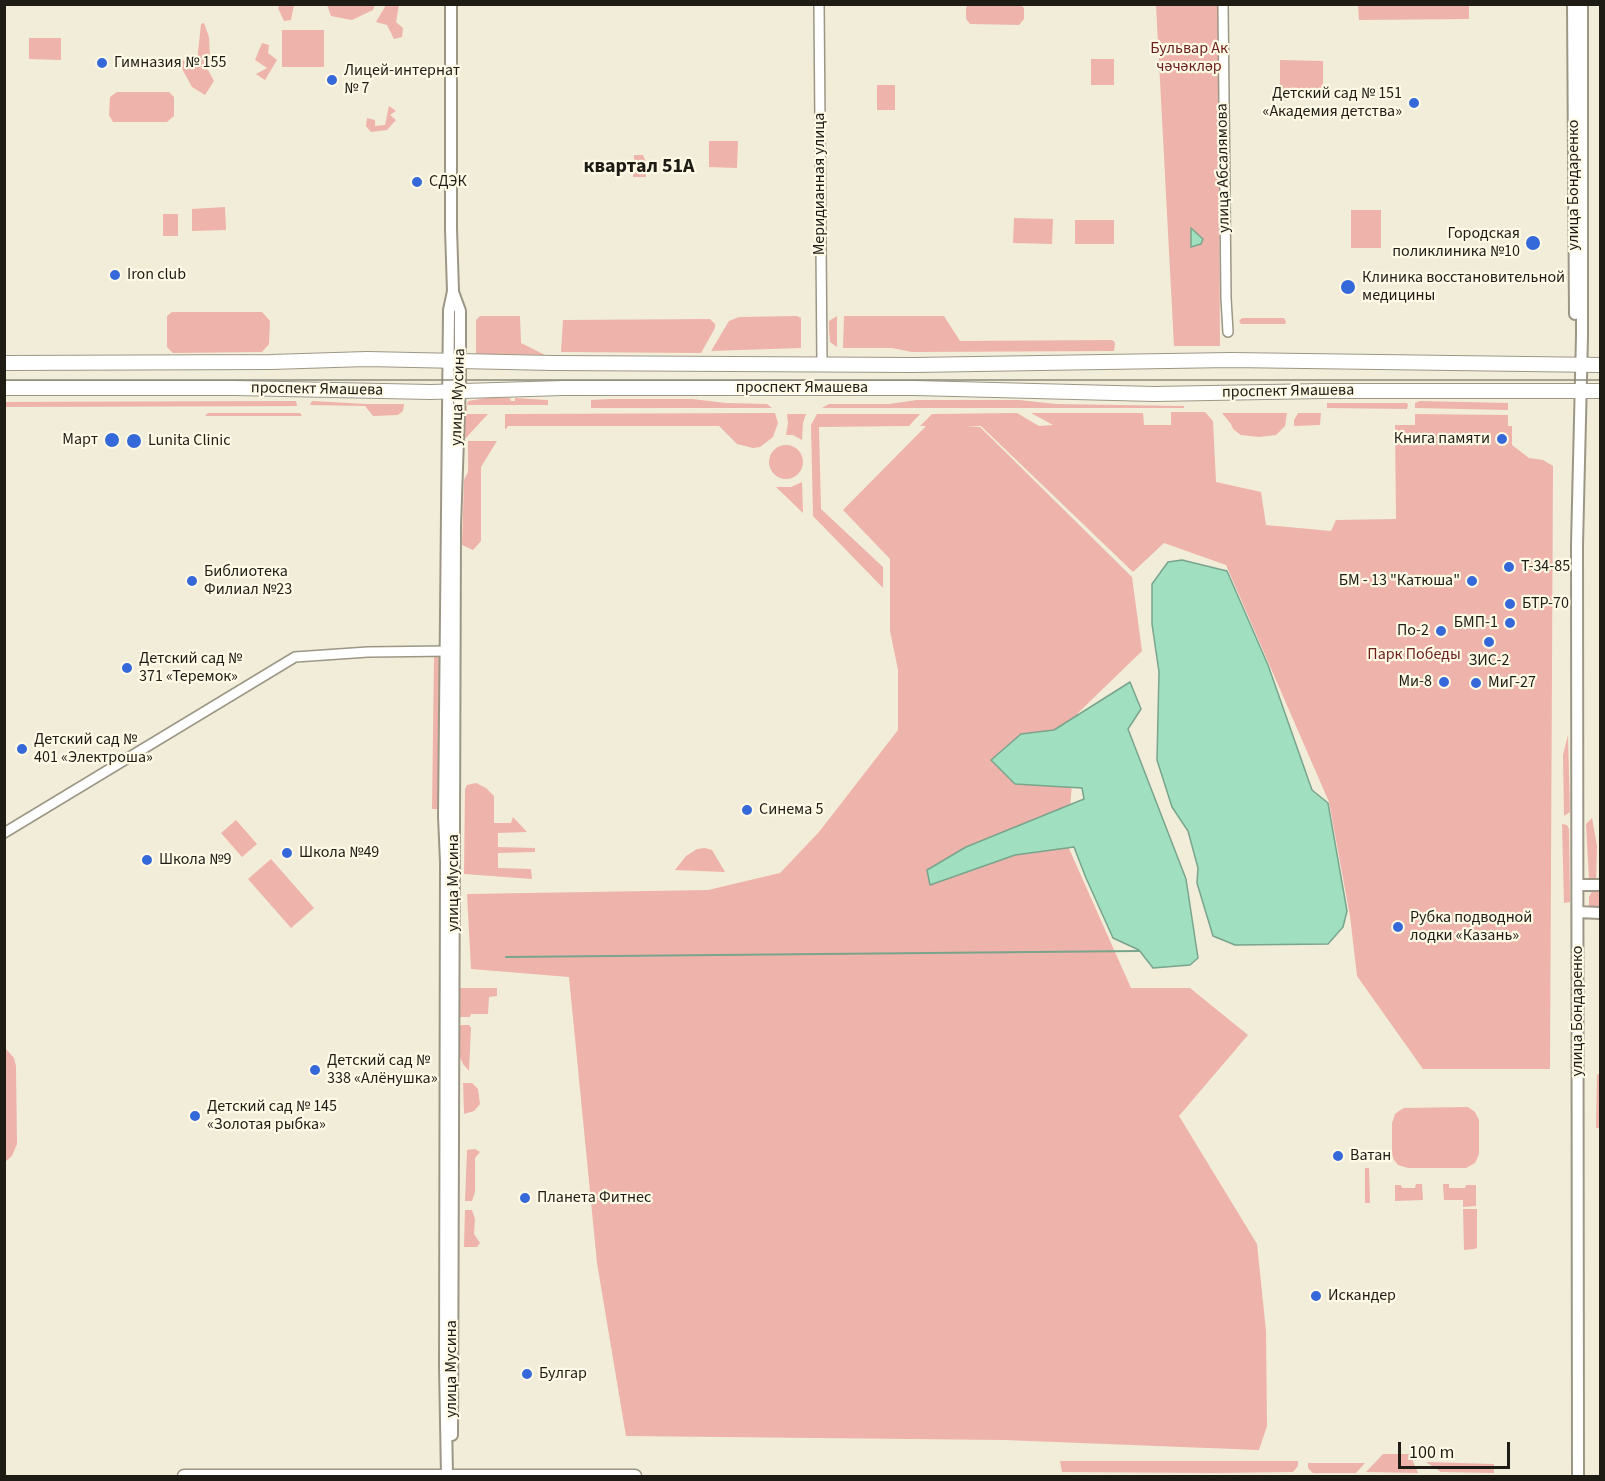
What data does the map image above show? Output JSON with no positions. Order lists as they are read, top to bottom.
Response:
{
  "streets": {
    "main road": ["проспект Ямашева"],
    "street": [
      "улица Абсалямова",
      "Меридианная улица",
      "улица Бондаренко",
      "улица Мусина"
    ]
  },
  "crossings": [
    ["Меридианная улица", "проспект Ямашева"],
    ["улица Бондаренко", "проспект Ямашева"],
    ["проспект Ямашева", "улица Мусина"]
  ],
  "districts": ["квартал 51А"],
  "parks": ["Бульвар Ак чәчәкләр", "Парк Победы"],
  "places": [
    "Гимназия № 155",
    "Лицей-интернат № 7",
    "Детский сад № 151 «Академия детства»",
    "СДЭК",
    "Городская поликлиника №10",
    "Iron club",
    "Клиника восстановительной медицины",
    "Книга памяти",
    "Март",
    "Lunita Clinic",
    "Т-34-85",
    "Библиотека Филиал №23",
    "БМ - 13 \"Катюша\"",
    "БТР-70",
    "БМП-1",
    "По-2",
    "ЗИС-2",
    "Детский сад № 371 «Теремок»",
    "Ми-8",
    "МиГ-27",
    "Детский сад № 401 «Электроша»",
    "Синема 5",
    "Школа №49",
    "Школа №9",
    "Рубка подводной лодки «Казань»",
    "Детский сад № 338 «Алёнушка»",
    "Детский сад № 145 «Золотая рыбка»",
    "Ватан",
    "Планета Фитнес",
    "Искандер",
    "Булгар"
  ],
  "scale_bar": "100 m"
}
